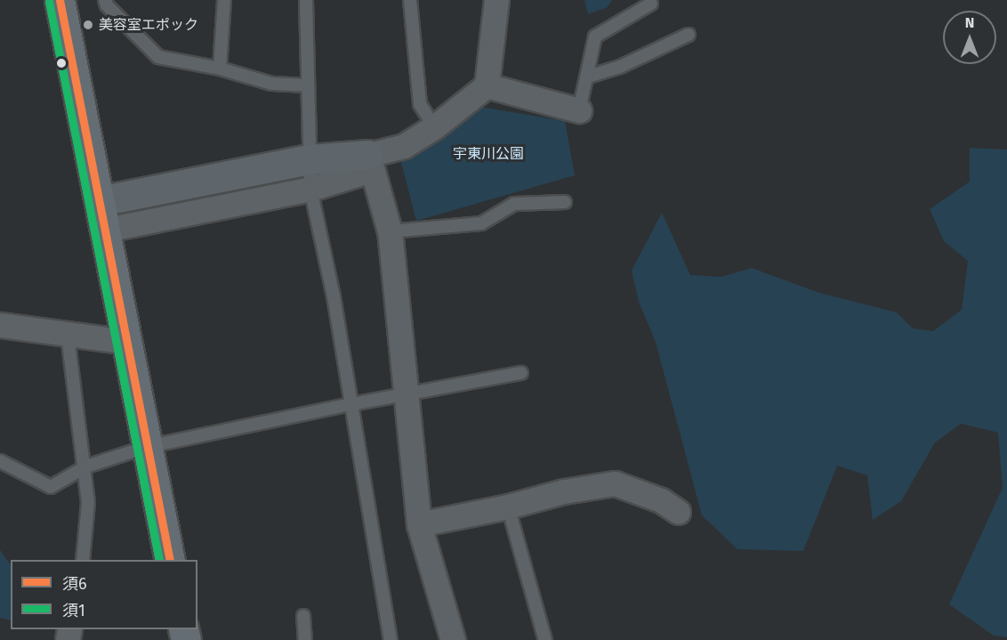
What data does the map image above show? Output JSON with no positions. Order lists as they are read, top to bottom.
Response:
{
  "parks": ["宇東川公園"],
  "places": ["美容室エポック"],
  "lines": ["transit line 須6", "transit line 須1"],
  "legend": ["須6", "須1"],
  "north": "top"
}
